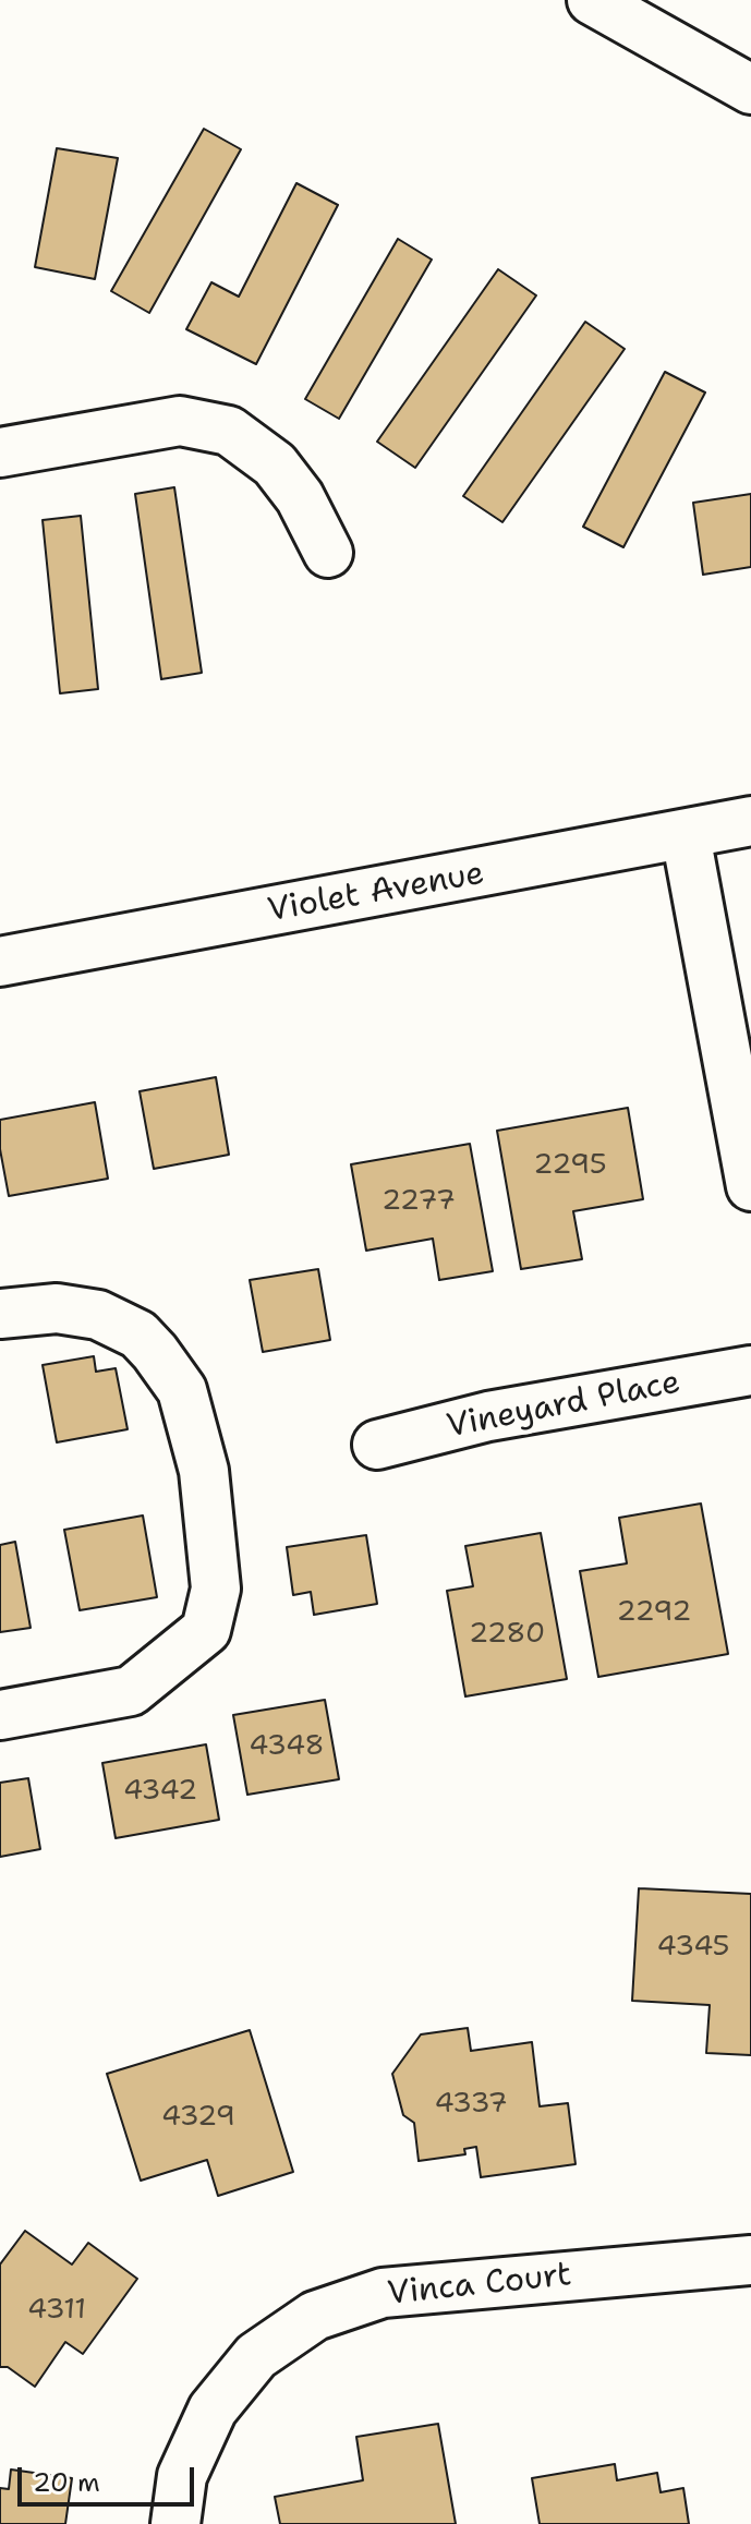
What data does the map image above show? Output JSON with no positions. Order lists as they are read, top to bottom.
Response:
{
  "streets": {
    "main road": ["Violet Avenue", "Vineyard Place", "Vinca Court"]
  },
  "house_numbers": [
    "2295",
    "2277",
    "2292",
    "2280",
    "4348",
    "4342",
    "4345",
    "4337",
    "4329",
    "4311"
  ],
  "scale_bar": "20 m"
}
